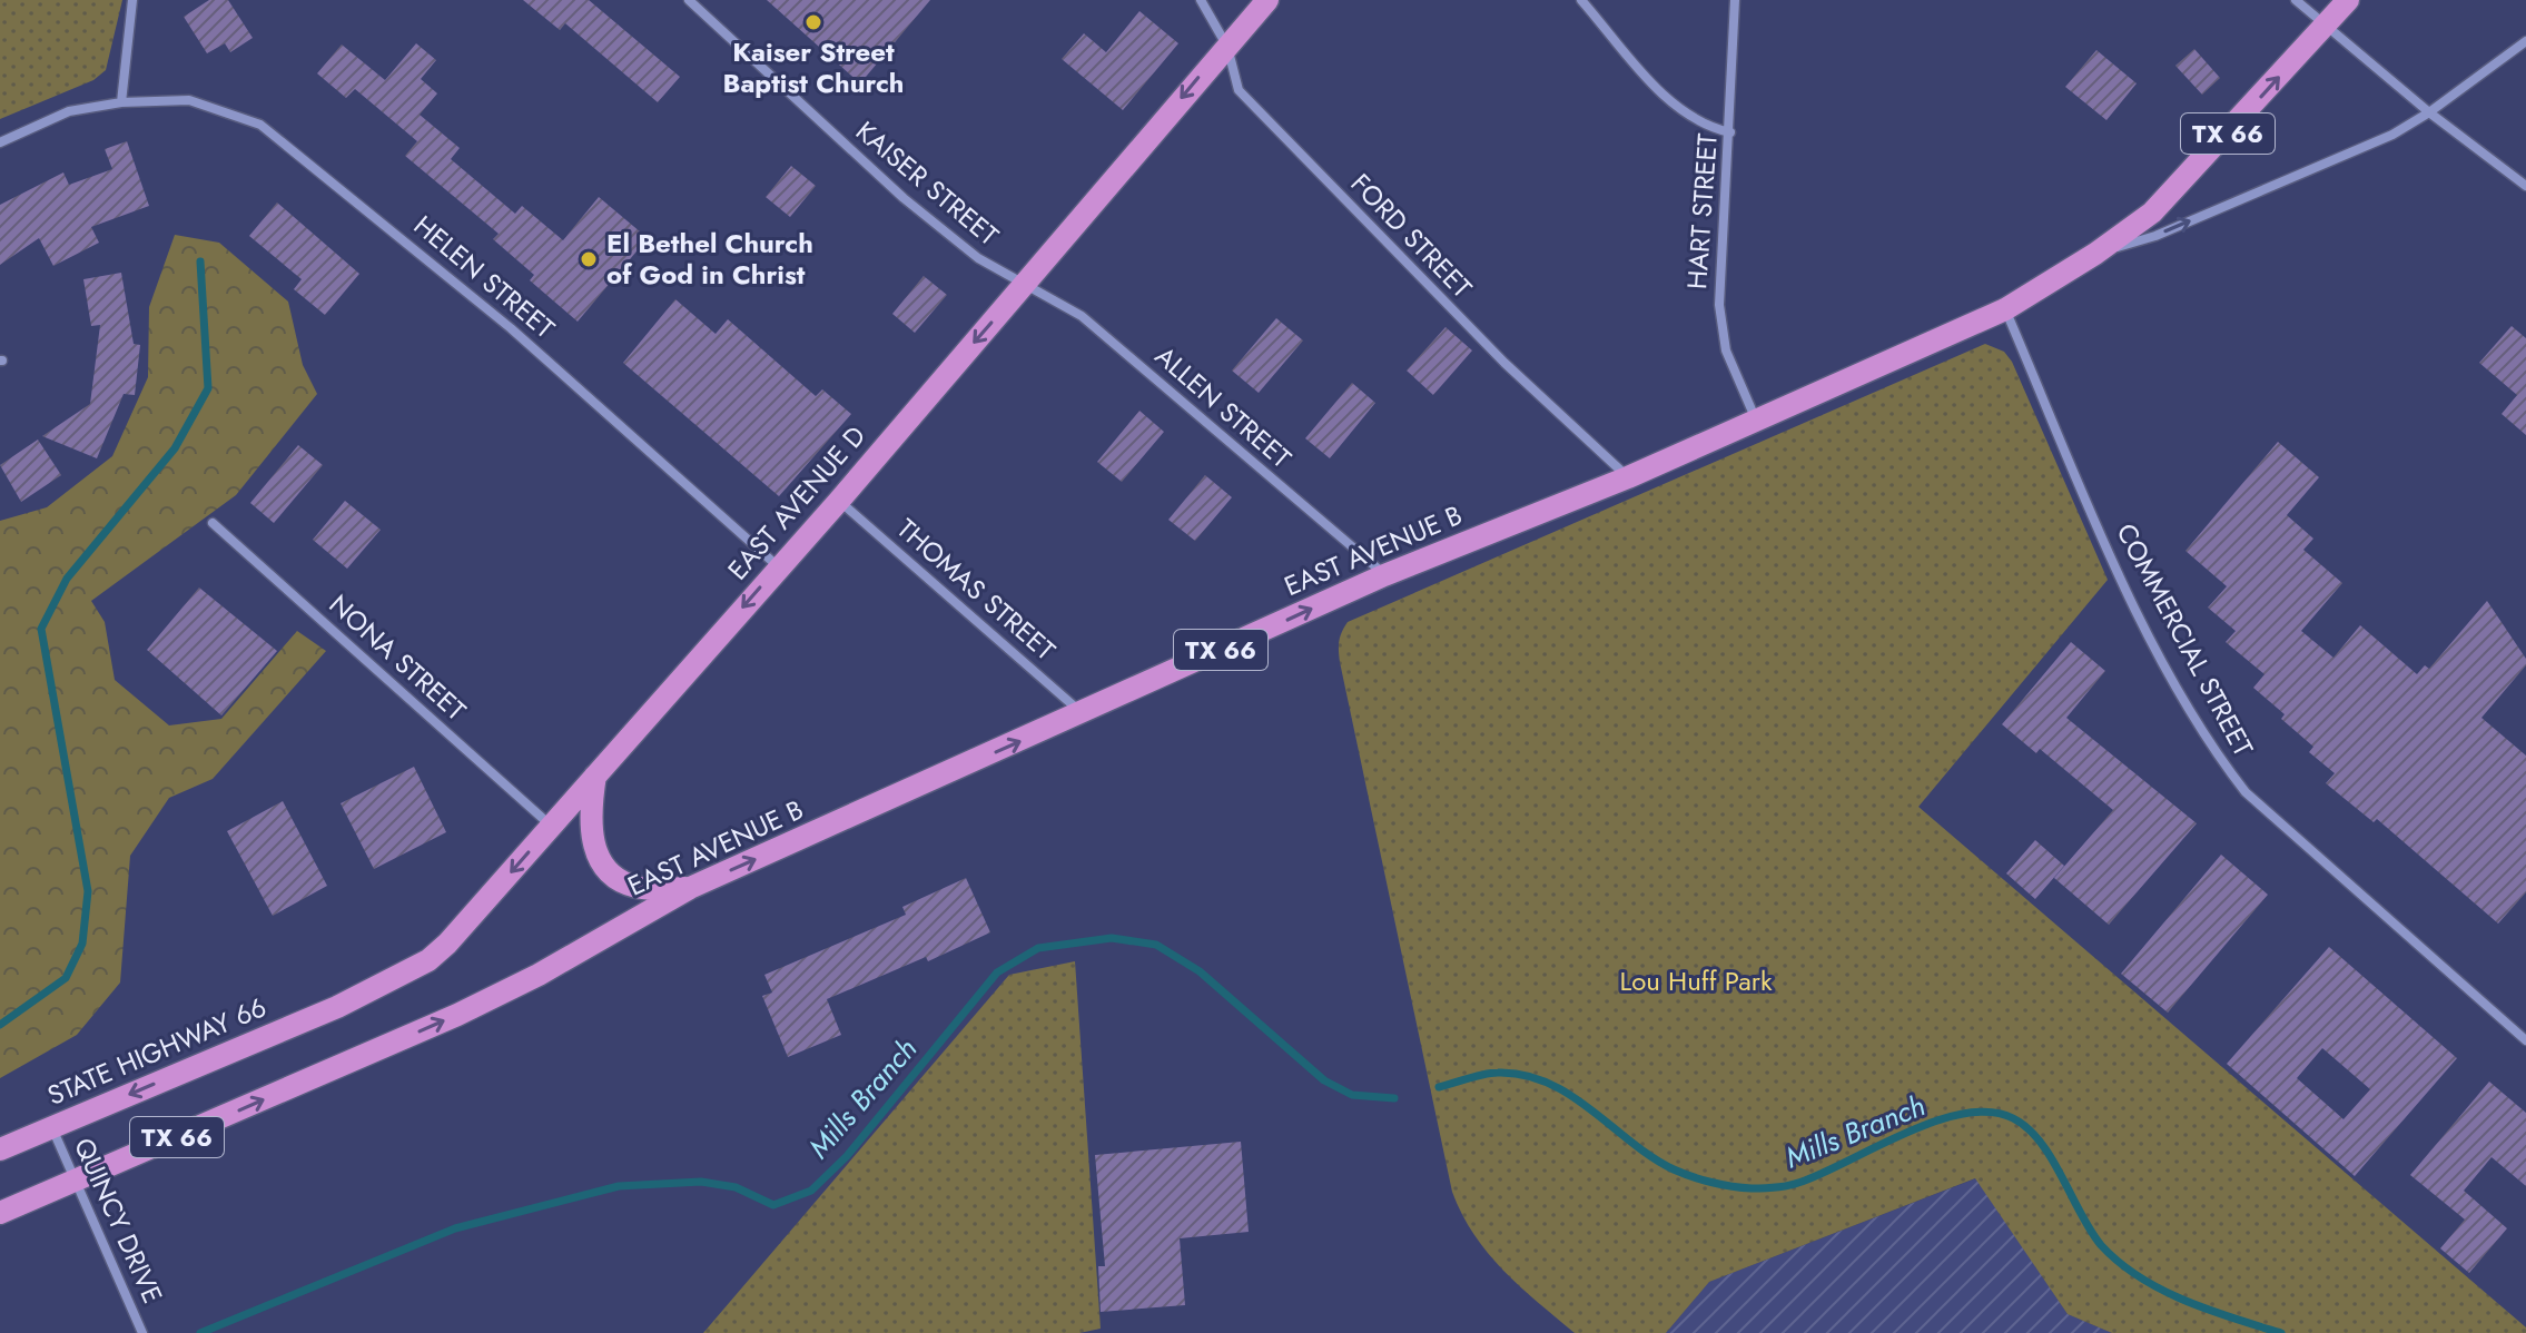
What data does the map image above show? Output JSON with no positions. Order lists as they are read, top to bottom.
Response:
{
  "streets": {
    "main road": [
      "TX 66",
      "EAST AVENUE D",
      "EAST AVENUE B",
      "STATE HIGHWAY 66"
    ],
    "street": [
      "KAISER STREET",
      "HART STREET",
      "FORD STREET",
      "HELEN STREET",
      "ALLEN STREET",
      "THOMAS STREET",
      "COMMERCIAL STREET",
      "NONA STREET",
      "QUINCY DRIVE"
    ]
  },
  "crossings": [
    ["TX 66", "EAST AVENUE B"],
    ["TX 66", "QUINCY DRIVE"],
    ["KAISER STREET", "ALLEN STREET"],
    ["KAISER STREET", "EAST AVENUE D"],
    ["HART STREET", "EAST AVENUE B"],
    ["FORD STREET", "EAST AVENUE D"],
    ["FORD STREET", "EAST AVENUE B"],
    ["HELEN STREET", "EAST AVENUE D"],
    ["ALLEN STREET", "EAST AVENUE D"],
    ["ALLEN STREET", "EAST AVENUE B"],
    ["EAST AVENUE D", "THOMAS STREET"],
    ["EAST AVENUE D", "NONA STREET"],
    ["EAST AVENUE D", "STATE HIGHWAY 66"],
    ["EAST AVENUE B", "THOMAS STREET"],
    ["EAST AVENUE B", "COMMERCIAL STREET"],
    ["EAST AVENUE B", "QUINCY DRIVE"],
    ["STATE HIGHWAY 66", "QUINCY DRIVE"]
  ],
  "one_way": ["EAST AVENUE D", "EAST AVENUE B", "STATE HIGHWAY 66"],
  "water": ["Mills Branch"],
  "parks": ["Lou Huff Park"],
  "places": ["Kaiser Street Baptist Church", "El Bethel Church of God in Christ"]
}
